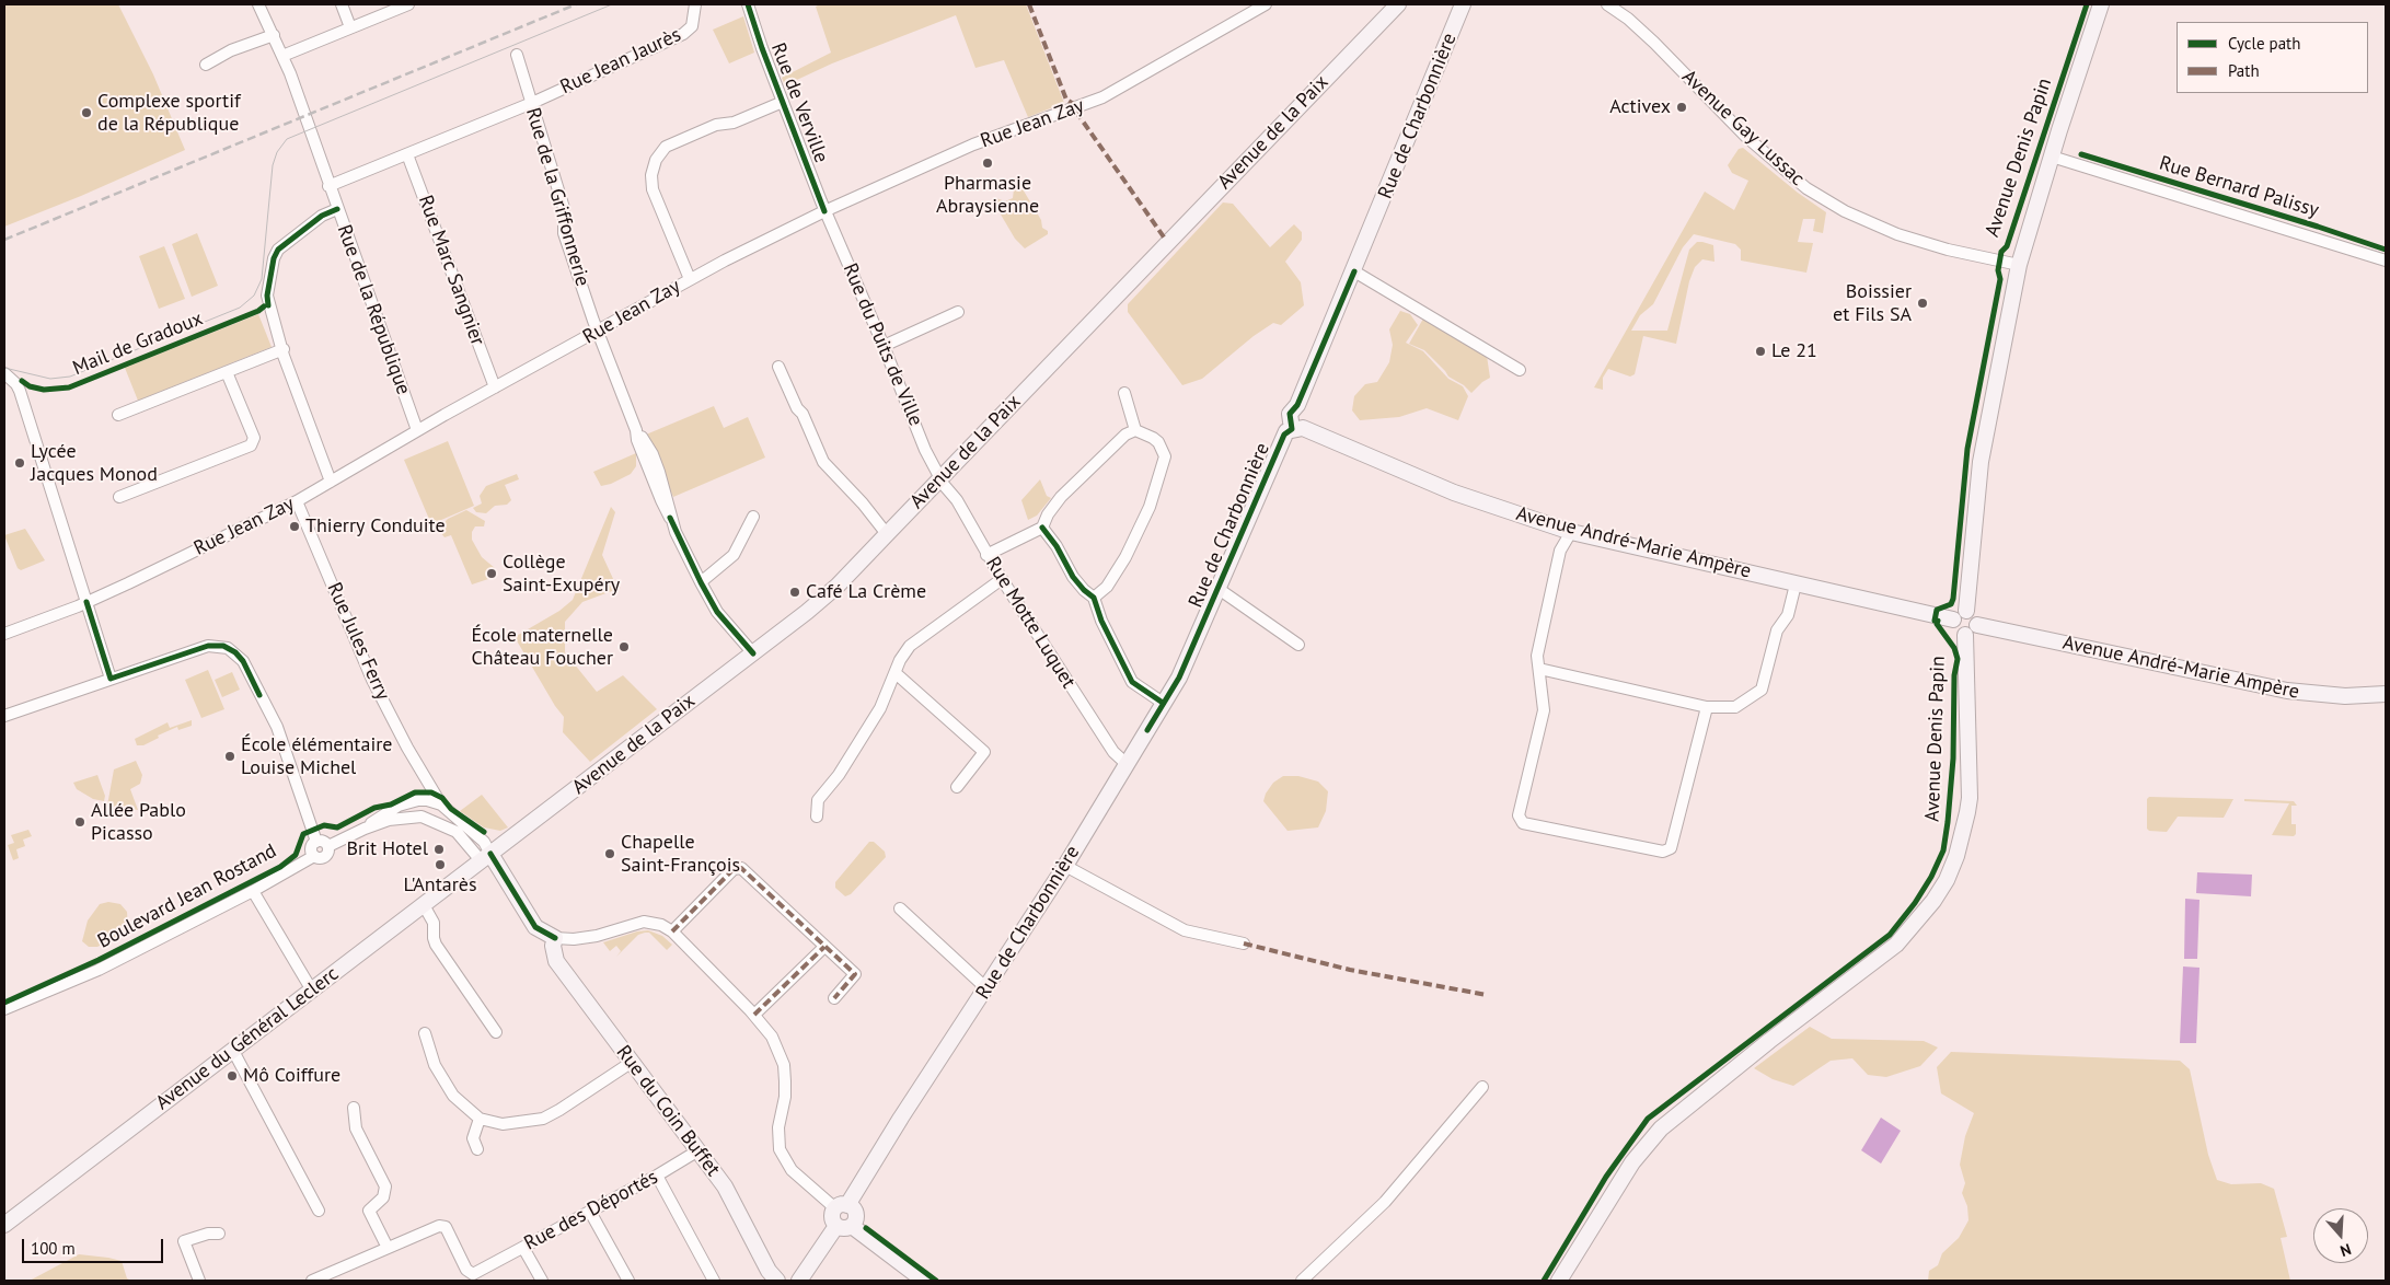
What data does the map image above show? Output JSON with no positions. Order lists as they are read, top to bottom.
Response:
{
  "streets": {
    "main road": [
      "Rue de Charbonnière",
      "Avenue de la Paix",
      "Avenue Denis Papin",
      "Avenue André-Marie Ampère",
      "Avenue du Général Leclerc",
      "Rue du Coin Buffet"
    ],
    "street": [
      "Rue Jean Jaurès",
      "Rue de Verville",
      "Rue Jean Zay",
      "Avenue Gay Lussac",
      "Rue Bernard Palissy",
      "Rue de la Griffonnerie",
      "Rue Marc Sangnier",
      "Rue de la République",
      "Rue du Puits de Ville",
      "Rue Motte Luquet",
      "Rue Jules Ferry",
      "Boulevard Jean Rostand",
      "Rue des Déportés"
    ],
    "cycle path": ["Mail de Gradoux"]
  },
  "crossings": [
    ["Rue Jean Jaurès", "Rue de la Griffonnerie"],
    ["Rue Jean Jaurès", "Rue Marc Sangnier"],
    ["Rue Jean Jaurès", "Rue de la République"],
    ["Rue de Verville", "Rue Jean Zay"],
    ["Rue de Verville", "Rue du Puits de Ville"],
    ["Rue de Charbonnière", "Avenue André-Marie Ampère"],
    ["Rue de Charbonnière", "Rue Motte Luquet"],
    ["Rue Jean Zay", "Rue de la Griffonnerie"],
    ["Rue Jean Zay", "Rue Marc Sangnier"],
    ["Rue Jean Zay", "Rue de la République"],
    ["Rue Jean Zay", "Rue du Puits de Ville"],
    ["Rue Jean Zay", "Rue Jules Ferry"],
    ["Avenue Gay Lussac", "Avenue Denis Papin"],
    ["Avenue de la Paix", "Rue de la Griffonnerie"],
    ["Avenue de la Paix", "Rue du Puits de Ville"],
    ["Avenue de la Paix", "Rue Motte Luquet"],
    ["Avenue de la Paix", "Avenue du Général Leclerc"],
    ["Avenue Denis Papin", "Rue Bernard Palissy"],
    ["Avenue Denis Papin", "Avenue André-Marie Ampère"],
    ["Rue du Puits de Ville", "Rue Motte Luquet"],
    ["Rue du Coin Buffet", "Rue des Déportés"]
  ],
  "places": [
    "Activex",
    "Complexe sportif de la République",
    "Pharmasie Abraysienne",
    "Boissier et Fils SA",
    "Le 21",
    "Lycée Jacques Monod",
    "Thierry Conduite",
    "Collège Saint-Exupéry",
    "Café La Crème",
    "École maternelle Château Foucher",
    "École élémentaire Louise Michel",
    "Allée Pablo Picasso",
    "Brit Hotel",
    "Chapelle Saint-François",
    "L'Antarès",
    "Mô Coiffure"
  ],
  "legend": ["Cycle path", "Path"],
  "scale_bar": "100 m",
  "north": "bottom"
}
